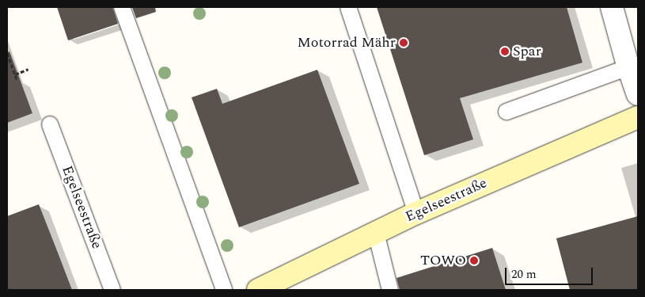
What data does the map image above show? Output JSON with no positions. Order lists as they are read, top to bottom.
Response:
{
  "streets": {
    "main road": ["Egelseestraße"]
  },
  "places": ["Motorrad Mähr", "Spar", "TOWO"],
  "scale_bar": "20 m"
}
